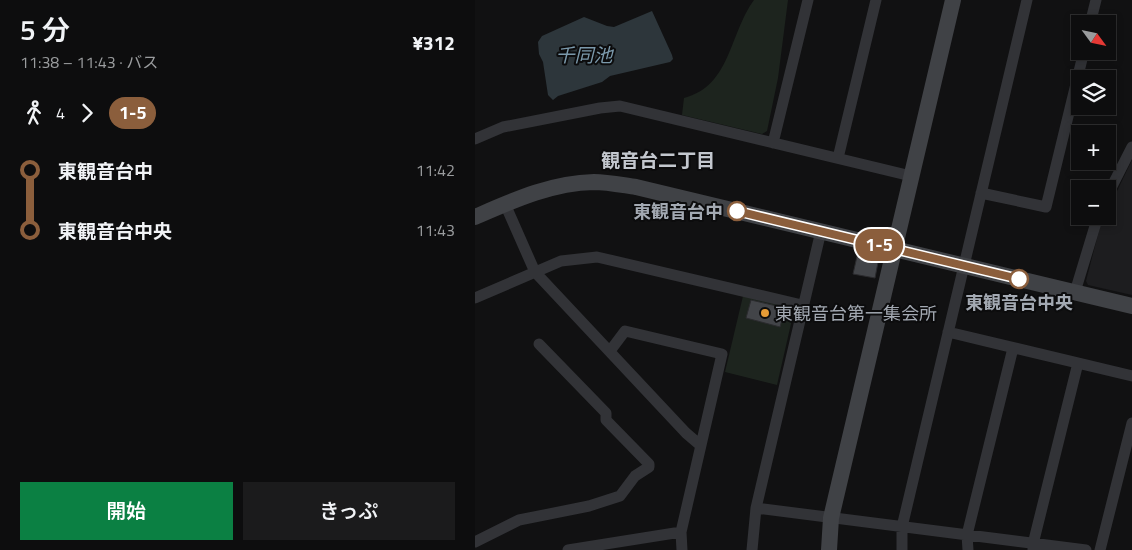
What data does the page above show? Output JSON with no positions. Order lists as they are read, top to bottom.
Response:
{
  "districts": ["観音台二丁目"],
  "water": ["千同池"],
  "places": ["東観音台中", "東観音台中央", "東観音台第一集会所"],
  "lines": ["bus line 1-5"],
  "north": "bottom right",
  "page": {
    "heading": ["5 分", "11:38 – 11:43 · バス", "¥312"],
    "on_map": "1-5",
    "map_buttons": ["+", "−"],
    "legs": ["4", "1-5"],
    "list": [
      {
        "name": "東観音台中",
        "value": "11:42"
      },
      {
        "name": "東観音台中央",
        "value": "11:43"
      }
    ],
    "buttons": ["開始", "きっぷ"]
  }
}
